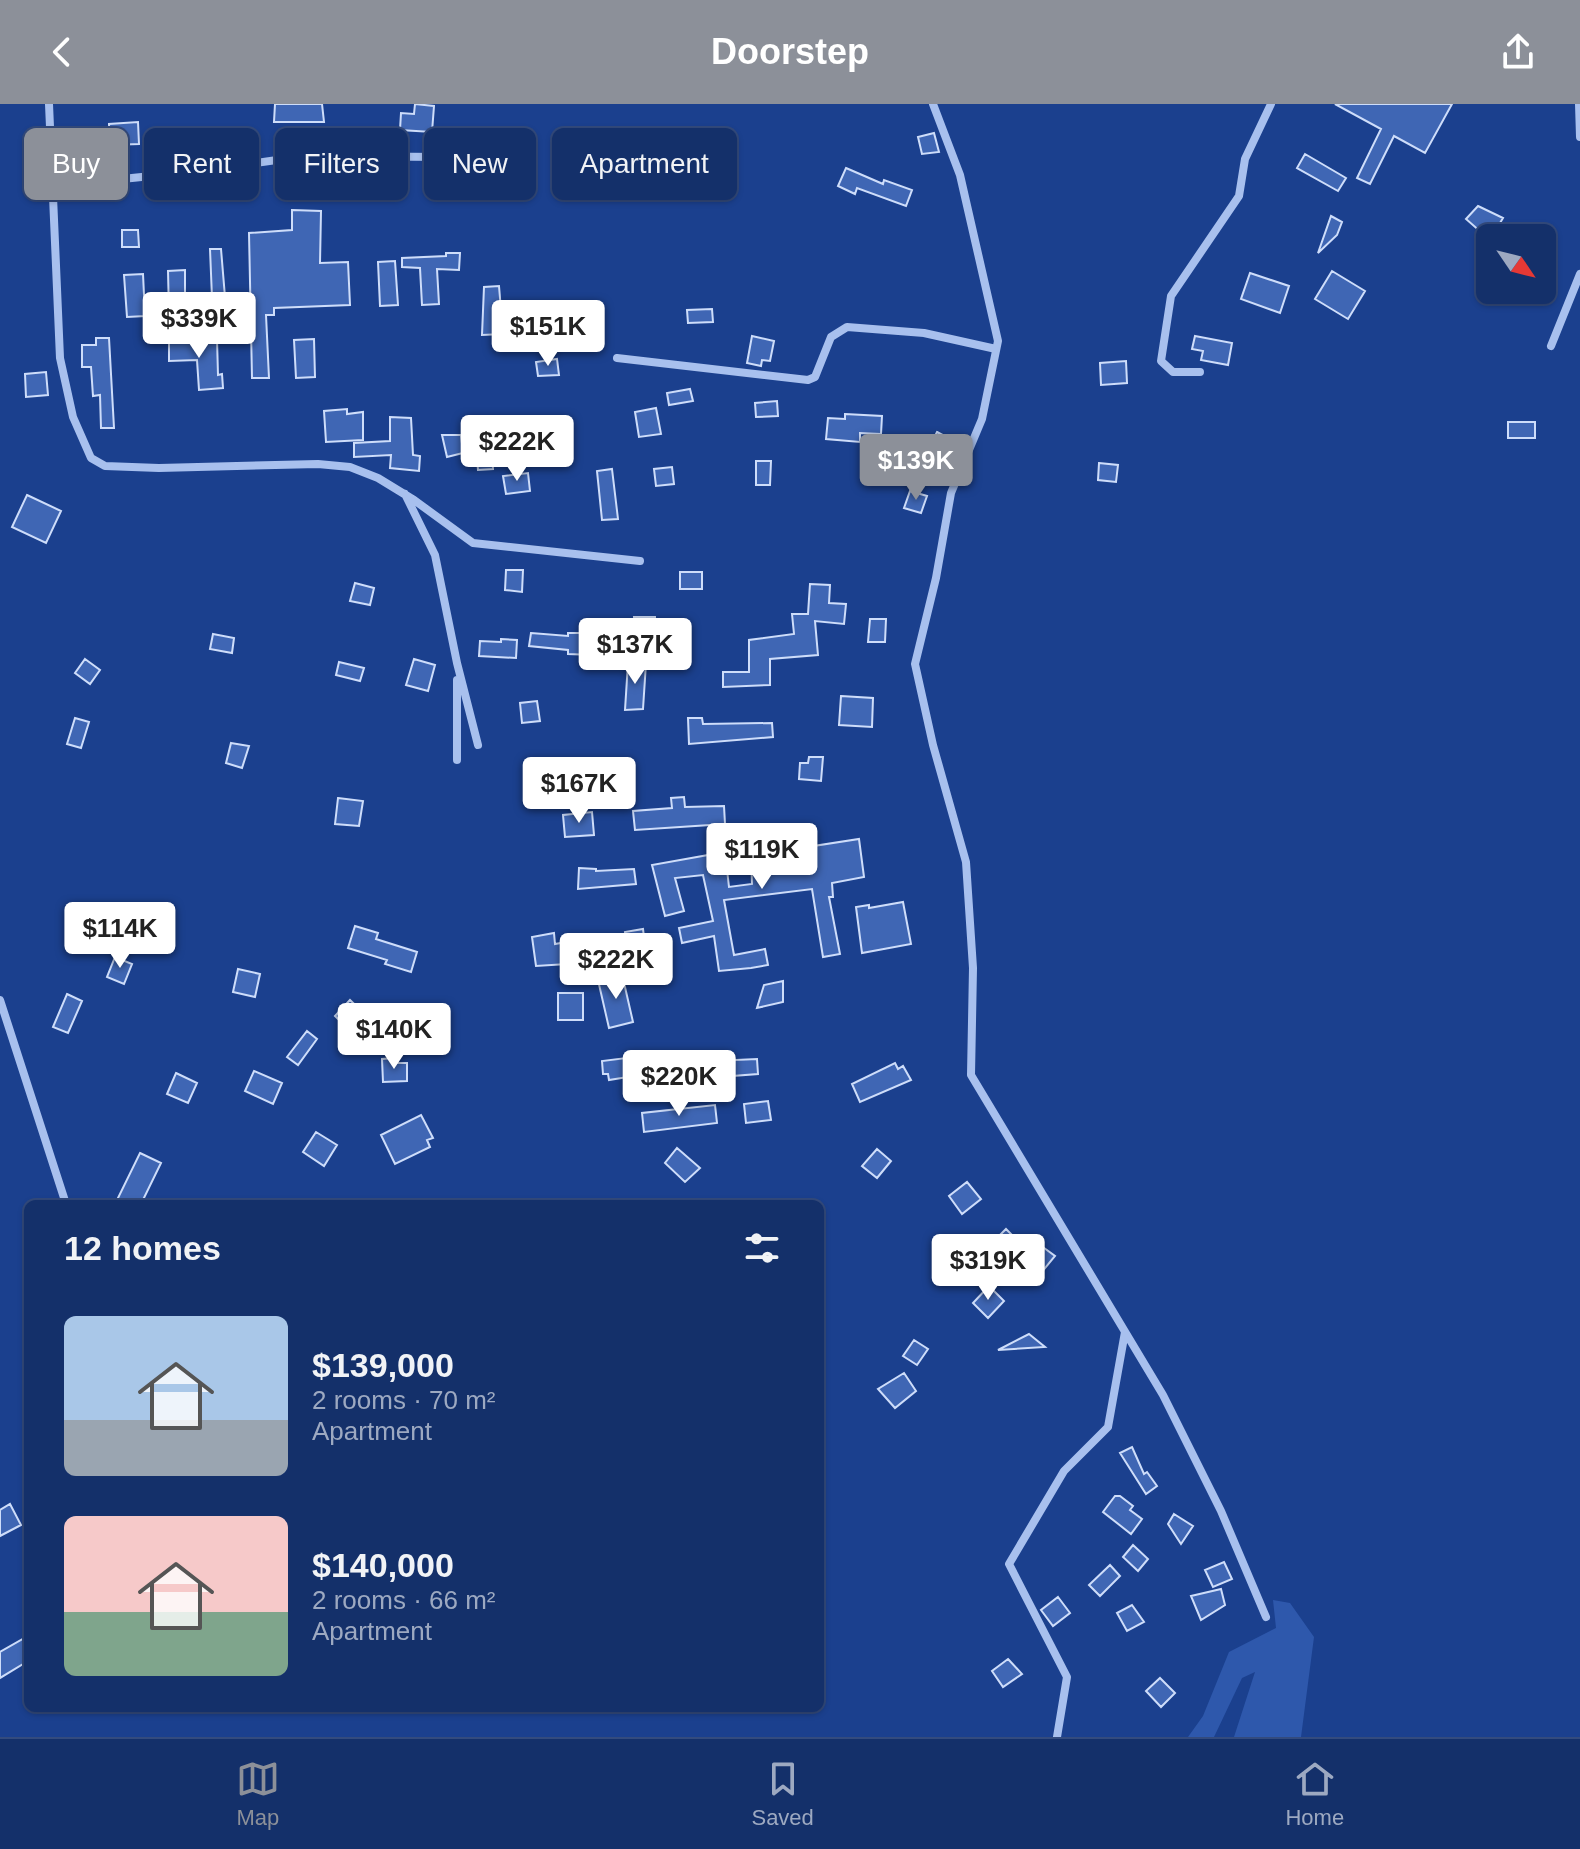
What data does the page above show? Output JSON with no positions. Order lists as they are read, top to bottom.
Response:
{
  "north": "bottom right",
  "page": {
    "header": "Doorstep",
    "chip": [
      "Buy",
      "Rent",
      "Filters",
      "New",
      "Apartment"
    ],
    "price": [
      "$339K",
      "$151K",
      "$222K",
      "$139K",
      "$137K",
      "$167K",
      "$119K",
      "$114K",
      "$222K",
      "$140K",
      "$220K",
      "$319K"
    ],
    "heading": "12 homes",
    "list": [
      {
        "name": "$139,000",
        "note": "2 rooms · 70 m² · Apartment"
      },
      {
        "name": "$140,000",
        "note": "2 rooms · 66 m² · Apartment"
      }
    ],
    "tabs": ["Map", "Saved", "Home"]
  }
}
